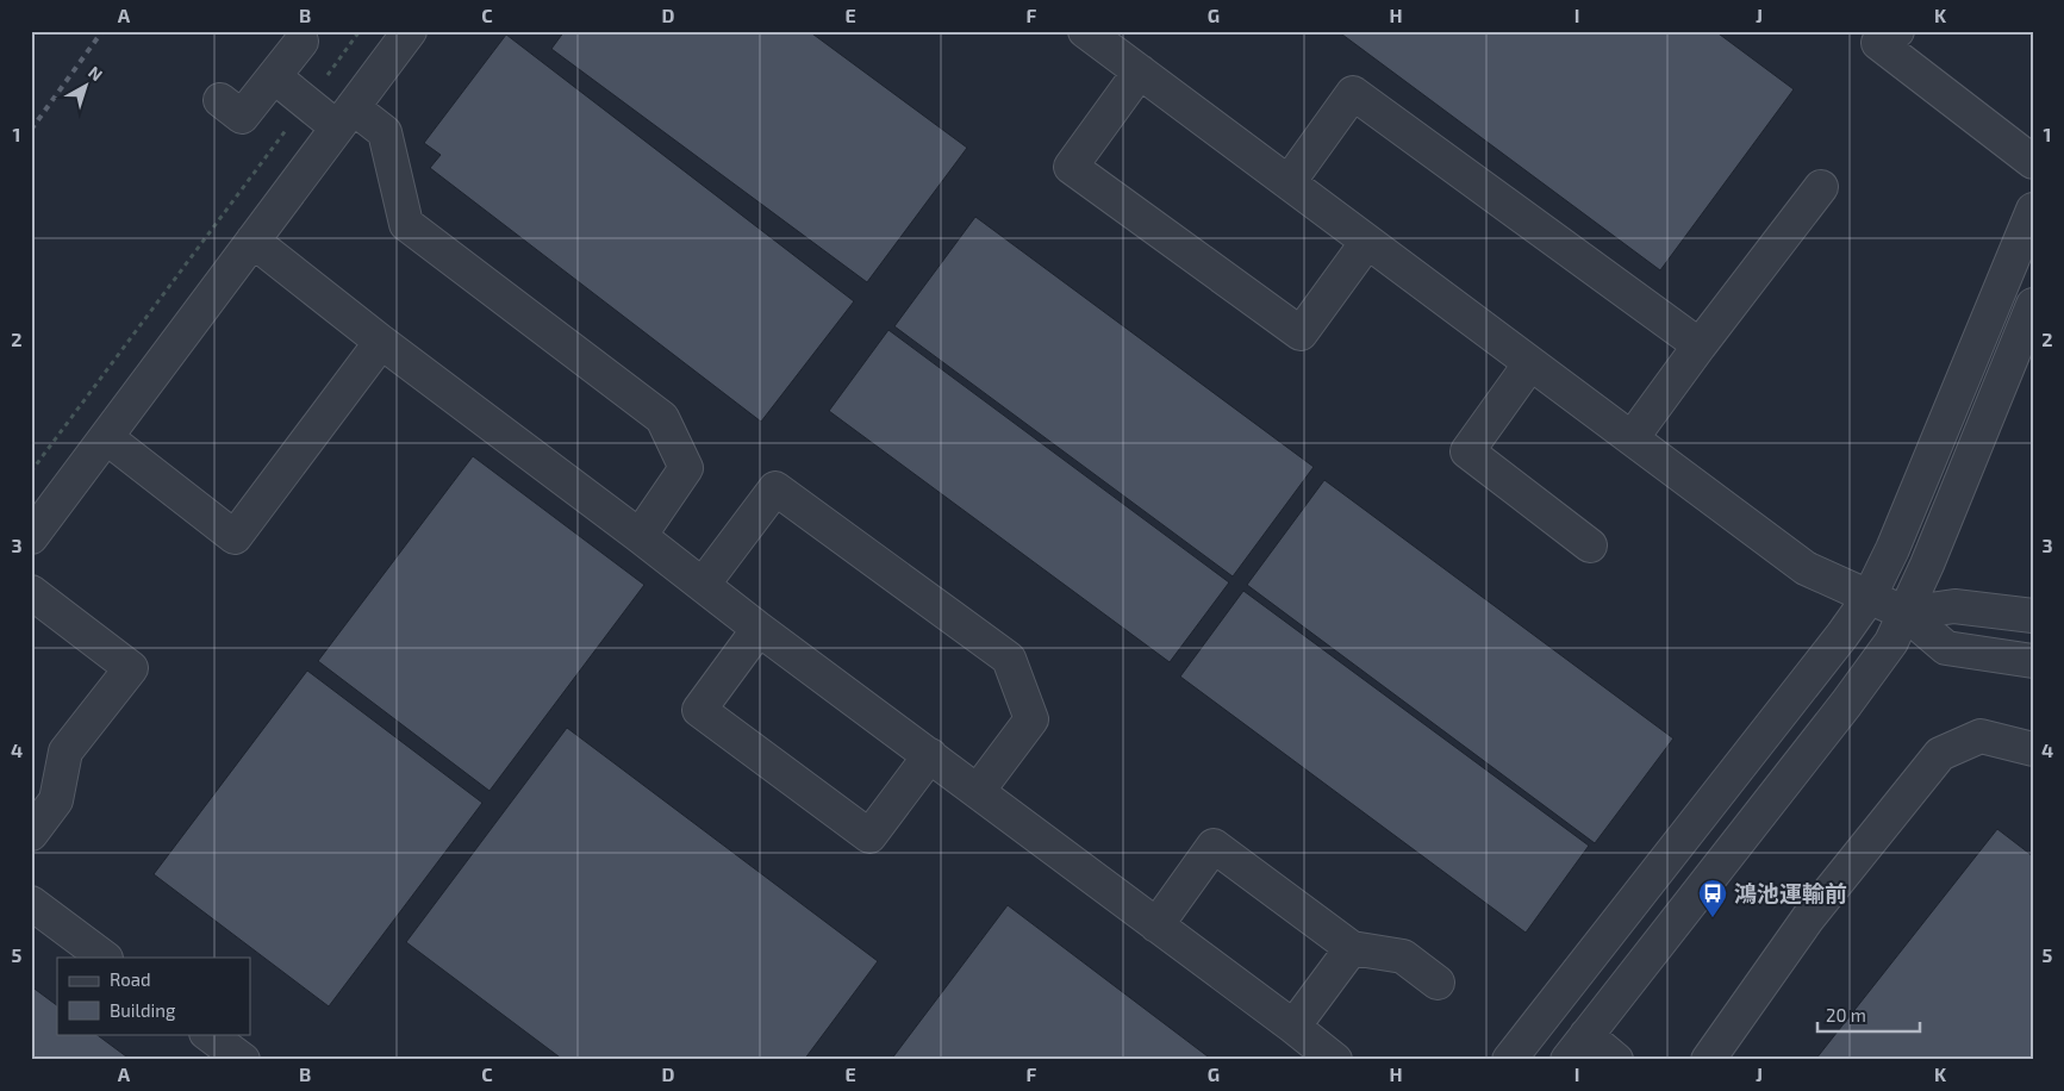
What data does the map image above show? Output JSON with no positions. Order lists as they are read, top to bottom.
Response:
{
  "places": {
    "bus stop": ["鴻池運輸前"]
  },
  "legend": ["Road", "Building"],
  "scale_bar": "20 m",
  "north": "top right",
  "grid": {
    "columns": [
      "A",
      "B",
      "C",
      "D",
      "E",
      "F",
      "G",
      "H",
      "I",
      "J",
      "K"
    ],
    "rows": [
      "1",
      "2",
      "3",
      "4",
      "5"
    ]
  }
}
